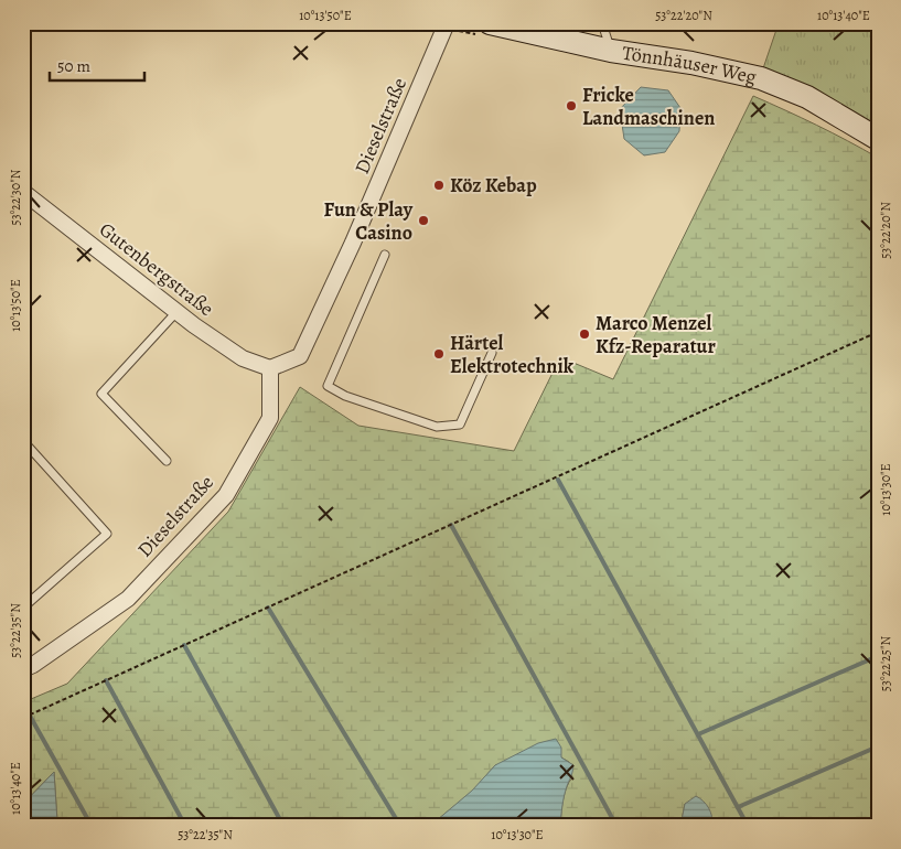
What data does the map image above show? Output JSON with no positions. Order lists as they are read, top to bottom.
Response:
{
  "streets": {
    "main road": ["Tönnhäuser Weg"],
    "street": ["Dieselstraße", "Gutenbergstraße"]
  },
  "crossings": [
    ["Dieselstraße", "Gutenbergstraße"]
  ],
  "places": [
    "Fricke Landmaschinen",
    "Köz Kebap",
    "Fun & Play Casino",
    "Marco Menzel Kfz-Reparatur",
    "Härtel Elektrotechnik"
  ],
  "scale_bar": "50 m",
  "coordinates": [
    "10°13'50\"E",
    "53°22'20\"N",
    "10°13'40\"E",
    "53°22'30\"N",
    "10°13'30\"E",
    "53°22'35\"N",
    "53°22'25\"N"
  ]
}
